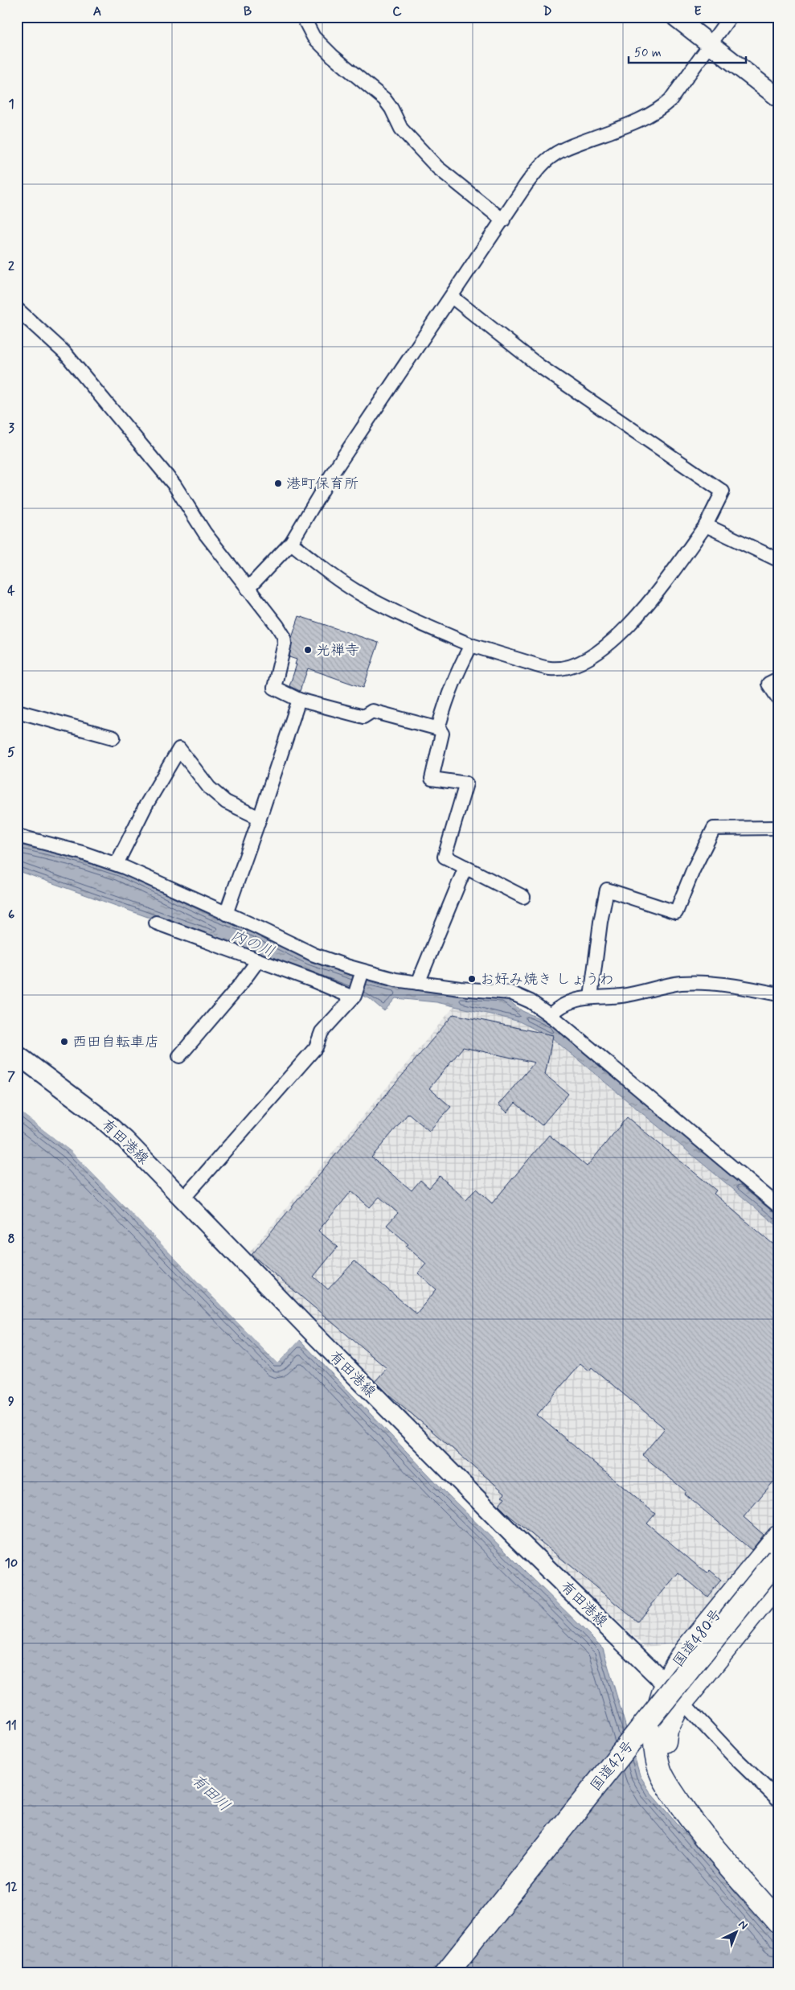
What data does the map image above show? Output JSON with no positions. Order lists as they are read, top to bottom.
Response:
{
  "streets": {
    "highway": ["国道480号", "国道42号"],
    "main road": ["有田港線"]
  },
  "crossings": [
    ["有田港線", "国道480号"]
  ],
  "water": ["内の川", "有田川"],
  "places": [
    "港町保育所",
    "光禅寺",
    "お好み焼き しょうわ",
    "西田自転車店"
  ],
  "scale_bar": "50 m",
  "north": "top right",
  "grid": {
    "columns": [
      "A",
      "B",
      "C",
      "D",
      "E"
    ],
    "rows": [
      "1",
      "2",
      "3",
      "4",
      "5",
      "6",
      "7",
      "8",
      "9",
      "10",
      "11",
      "12"
    ]
  }
}
